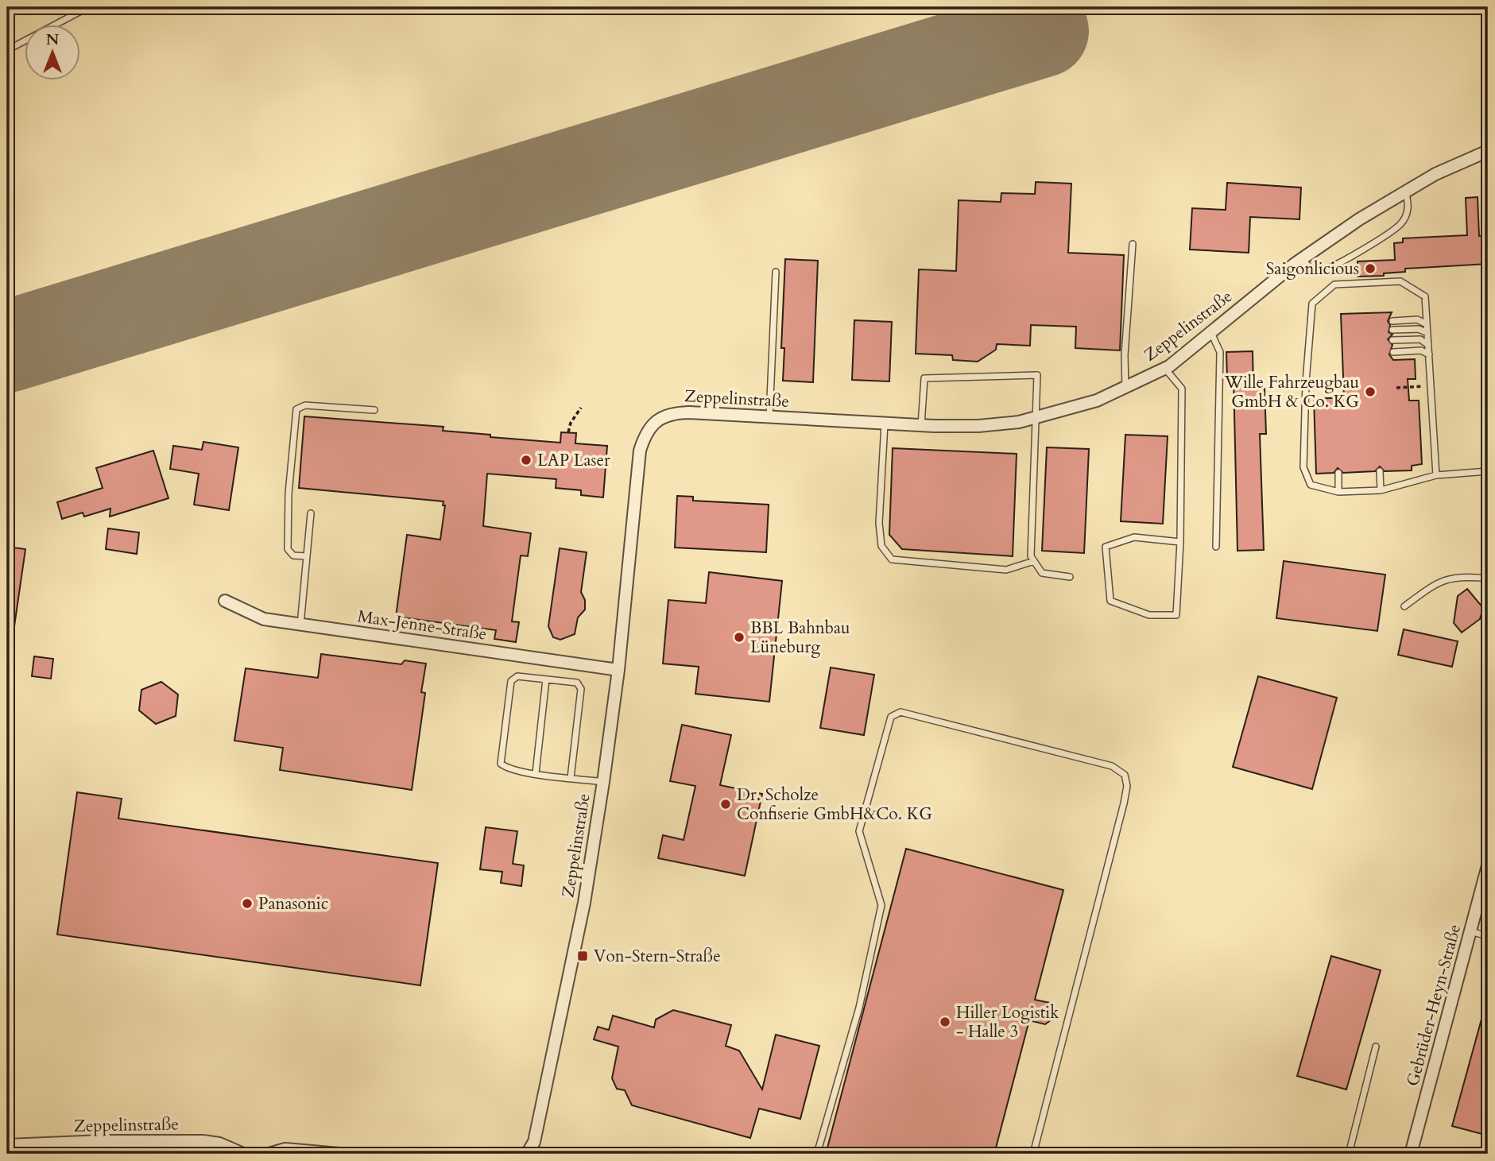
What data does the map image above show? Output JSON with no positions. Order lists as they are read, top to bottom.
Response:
{
  "streets": {
    "street": ["Zeppelinstraße", "Max-Jenne-Straße", "Gebrüder-Heyn-Straße"]
  },
  "crossings": [
    ["Zeppelinstraße", "Max-Jenne-Straße"]
  ],
  "places": {
    "other": [
      "Saigonlicious",
      "Wille Fahrzeugbau GmbH & Co. KG",
      "LAP Laser",
      "BBL Bahnbau Lüneburg",
      "Dr. Scholze Confiserie GmbH&Co. KG",
      "Panasonic",
      "Hiller Logistik - Halle 3"
    ],
    "transit": ["Von-Stern-Straße"]
  },
  "north": "top"
}
